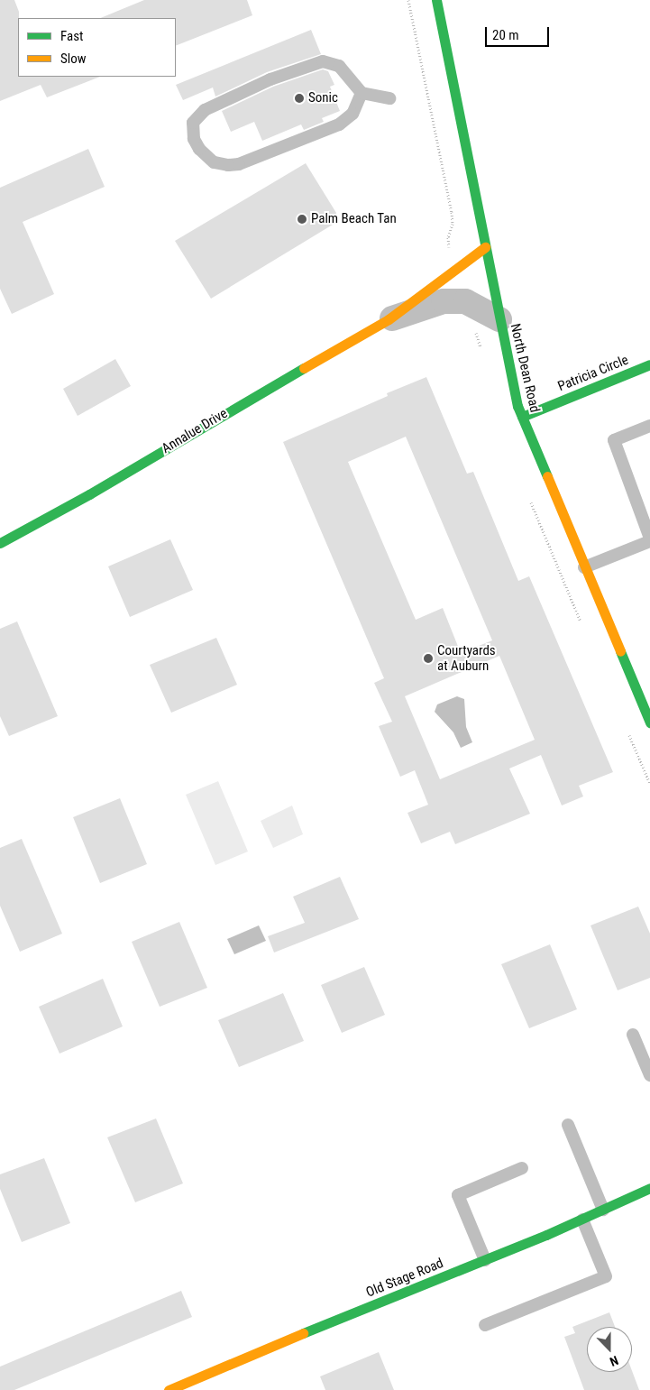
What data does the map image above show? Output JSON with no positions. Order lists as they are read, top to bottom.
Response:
{
  "streets": {
    "street": [
      "North Dean Road",
      "Patricia Circle",
      "Annalue Drive",
      "Old Stage Road"
    ]
  },
  "crossings": [
    ["North Dean Road", "Patricia Circle"],
    ["North Dean Road", "Annalue Drive"]
  ],
  "places": ["Sonic", "Palm Beach Tan", "Courtyards at Auburn"],
  "legend": ["Fast", "Slow"],
  "scale_bar": "20 m",
  "north": "bottom"
}
